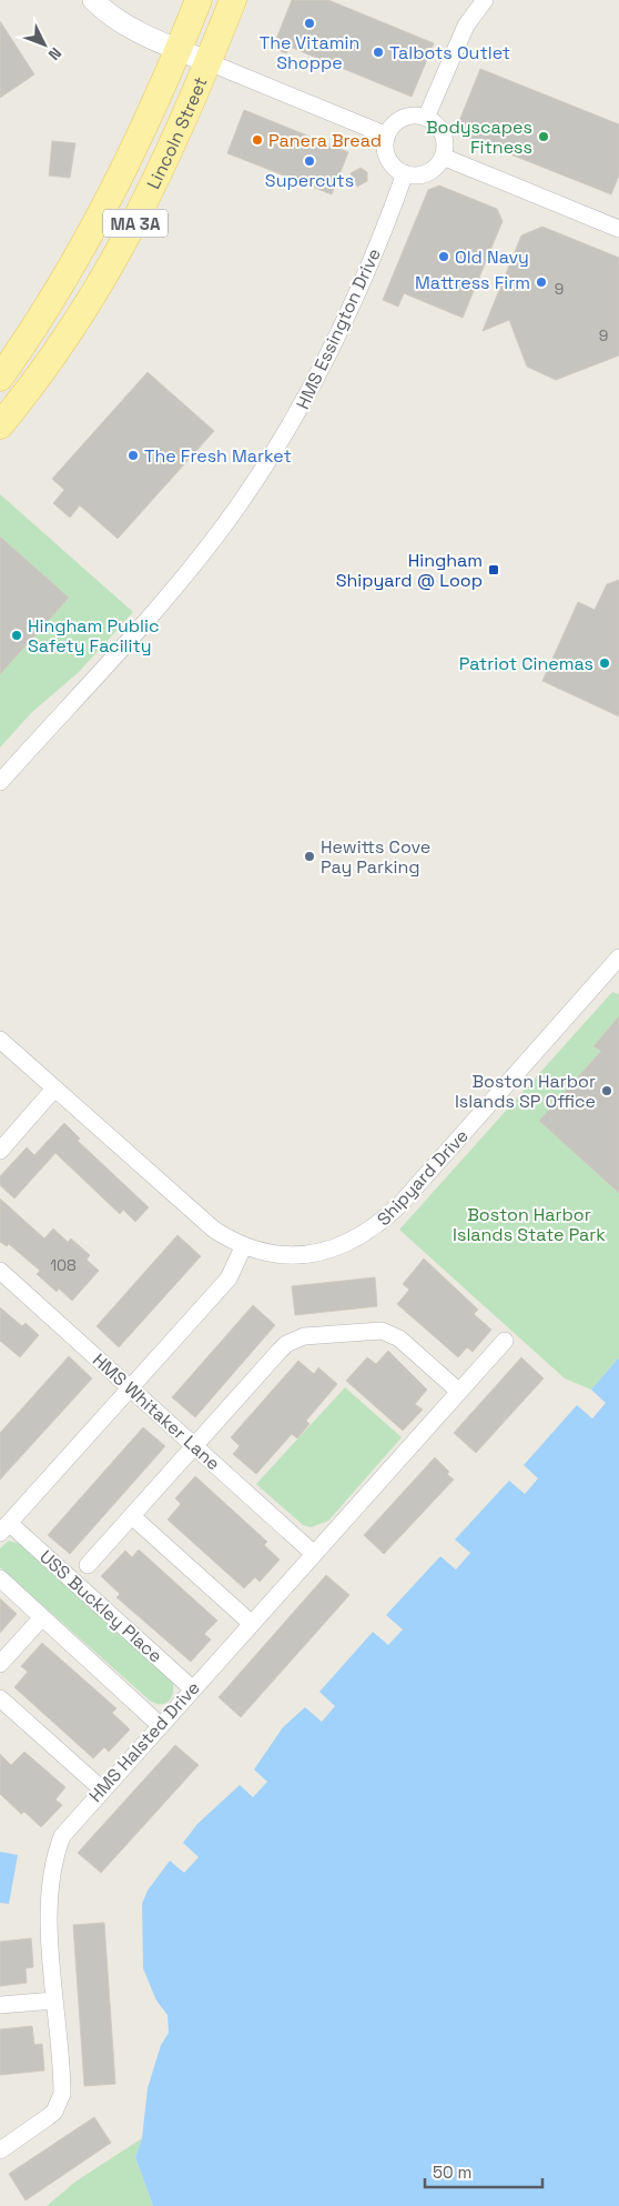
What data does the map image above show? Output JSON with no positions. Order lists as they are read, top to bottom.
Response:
{
  "streets": {
    "main road": ["Lincoln Street", "MA 3A"],
    "street": [
      "HMS Essington Drive",
      "Shipyard Drive",
      "HMS Whitaker Lane",
      "USS Buckley Place",
      "HMS Halsted Drive"
    ]
  },
  "crossings": [
    ["HMS Whitaker Lane", "HMS Halsted Drive"],
    ["USS Buckley Place", "HMS Halsted Drive"]
  ],
  "parks": ["Boston Harbor Islands State Park"],
  "places": {
    "other": [
      "The Vitamin Shoppe",
      "Talbots Outlet",
      "Bodyscapes Fitness",
      "Panera Bread",
      "Supercuts",
      "Old Navy",
      "Mattress Firm",
      "The Fresh Market",
      "Hingham Public Safety Facility",
      "Patriot Cinemas",
      "Hewitts Cove Pay Parking",
      "Boston Harbor Islands SP Office"
    ],
    "transit": ["Hingham Shipyard @ Loop"]
  },
  "house_numbers": ["9", "9", "108"],
  "scale_bar": "50 m",
  "north": "bottom right"
}
